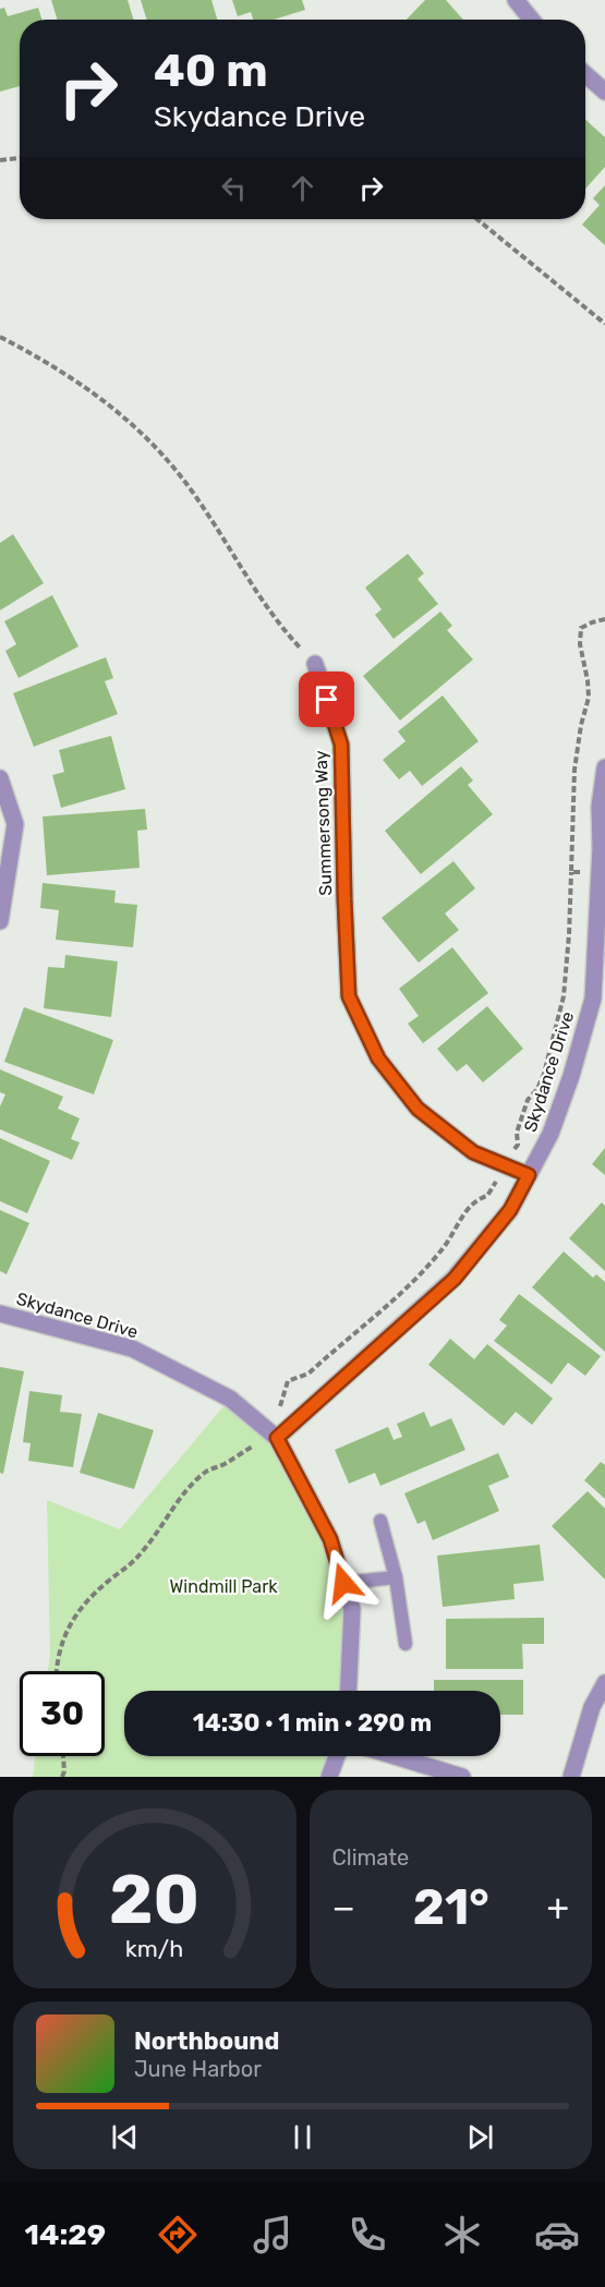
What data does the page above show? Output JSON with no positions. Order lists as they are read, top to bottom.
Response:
{
  "streets": {
    "street": ["Summersong Way", "Skydance Drive"]
  },
  "crossings": [
    ["Summersong Way", "Skydance Drive"]
  ],
  "parks": ["Windmill Park"],
  "page": {
    "turn": ["40 m", "Skydance Drive"],
    "limit": "30",
    "trip": "14:30 · 1 min · 290 m",
    "tile": "Climate",
    "heat": ["−", "21°", "+"],
    "song": ["Northbound", "June Harbor"],
    "tabs": "14:29",
    "gauge": ["20", "km/h"]
  }
}
